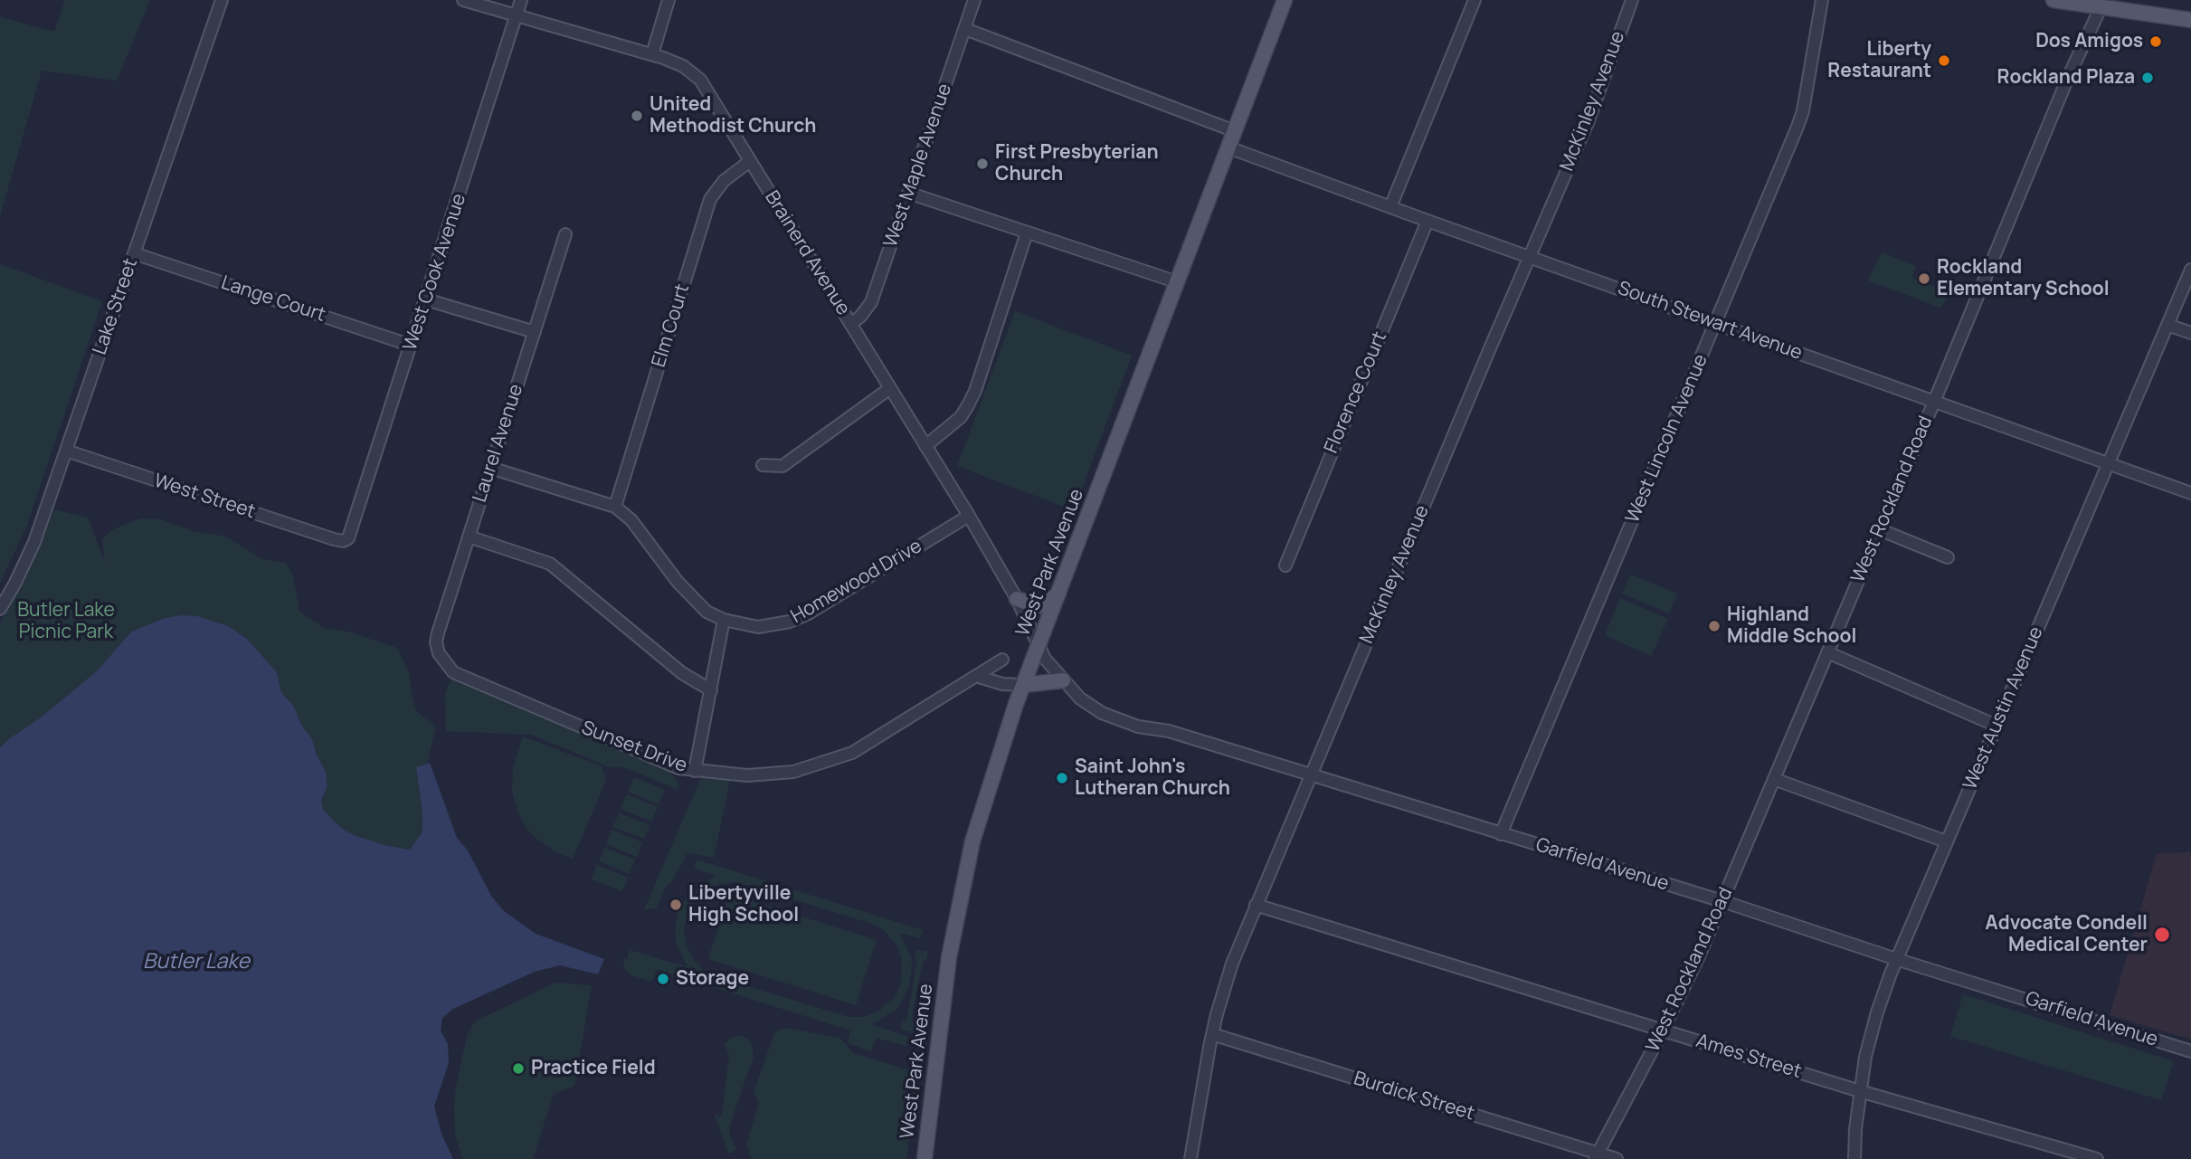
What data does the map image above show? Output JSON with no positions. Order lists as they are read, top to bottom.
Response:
{
  "streets": {
    "main road": ["West Park Avenue"],
    "street": [
      "McKinley Avenue",
      "West Maple Avenue",
      "Brainerd Avenue",
      "West Cook Avenue",
      "Lange Court",
      "Lake Street",
      "South Stewart Avenue",
      "Elm Court",
      "Florence Court",
      "West Lincoln Avenue",
      "Laurel Avenue",
      "West Street",
      "West Rockland Road",
      "Homewood Drive",
      "West Austin Avenue",
      "Sunset Drive",
      "Garfield Avenue",
      "Ames Street",
      "Burdick Street"
    ]
  },
  "crossings": [
    ["McKinley Avenue", "South Stewart Avenue"],
    ["McKinley Avenue", "Garfield Avenue"],
    ["McKinley Avenue", "Ames Street"],
    ["McKinley Avenue", "Burdick Street"],
    ["West Maple Avenue", "Brainerd Avenue"],
    ["Brainerd Avenue", "West Cook Avenue"],
    ["Brainerd Avenue", "Elm Court"],
    ["Brainerd Avenue", "West Park Avenue"],
    ["Brainerd Avenue", "Homewood Drive"],
    ["Brainerd Avenue", "Garfield Avenue"],
    ["West Cook Avenue", "Lange Court"],
    ["West Cook Avenue", "West Street"],
    ["Lange Court", "Lake Street"],
    ["Lake Street", "West Street"],
    ["South Stewart Avenue", "Florence Court"],
    ["South Stewart Avenue", "West Lincoln Avenue"],
    ["South Stewart Avenue", "West Rockland Road"],
    ["South Stewart Avenue", "West Park Avenue"],
    ["South Stewart Avenue", "West Austin Avenue"],
    ["Elm Court", "Homewood Drive"],
    ["West Lincoln Avenue", "Garfield Avenue"],
    ["Laurel Avenue", "Homewood Drive"],
    ["Laurel Avenue", "Sunset Drive"],
    ["West Rockland Road", "Garfield Avenue"],
    ["West Rockland Road", "Ames Street"],
    ["West Rockland Road", "Burdick Street"],
    ["West Park Avenue", "Garfield Avenue"],
    ["West Austin Avenue", "Garfield Avenue"],
    ["West Austin Avenue", "Ames Street"]
  ],
  "water": ["Butler Lake"],
  "parks": ["Butler Lake Picnic Park"],
  "places": [
    "Dos Amigos",
    "Liberty Restaurant",
    "Rockland Plaza",
    "United Methodist Church",
    "First Presbyterian Church",
    "Rockland Elementary School",
    "Highland Middle School",
    "Saint John's Lutheran Church",
    "Libertyville High School",
    "Advocate Condell Medical Center",
    "Storage",
    "Practice Field"
  ]
}
